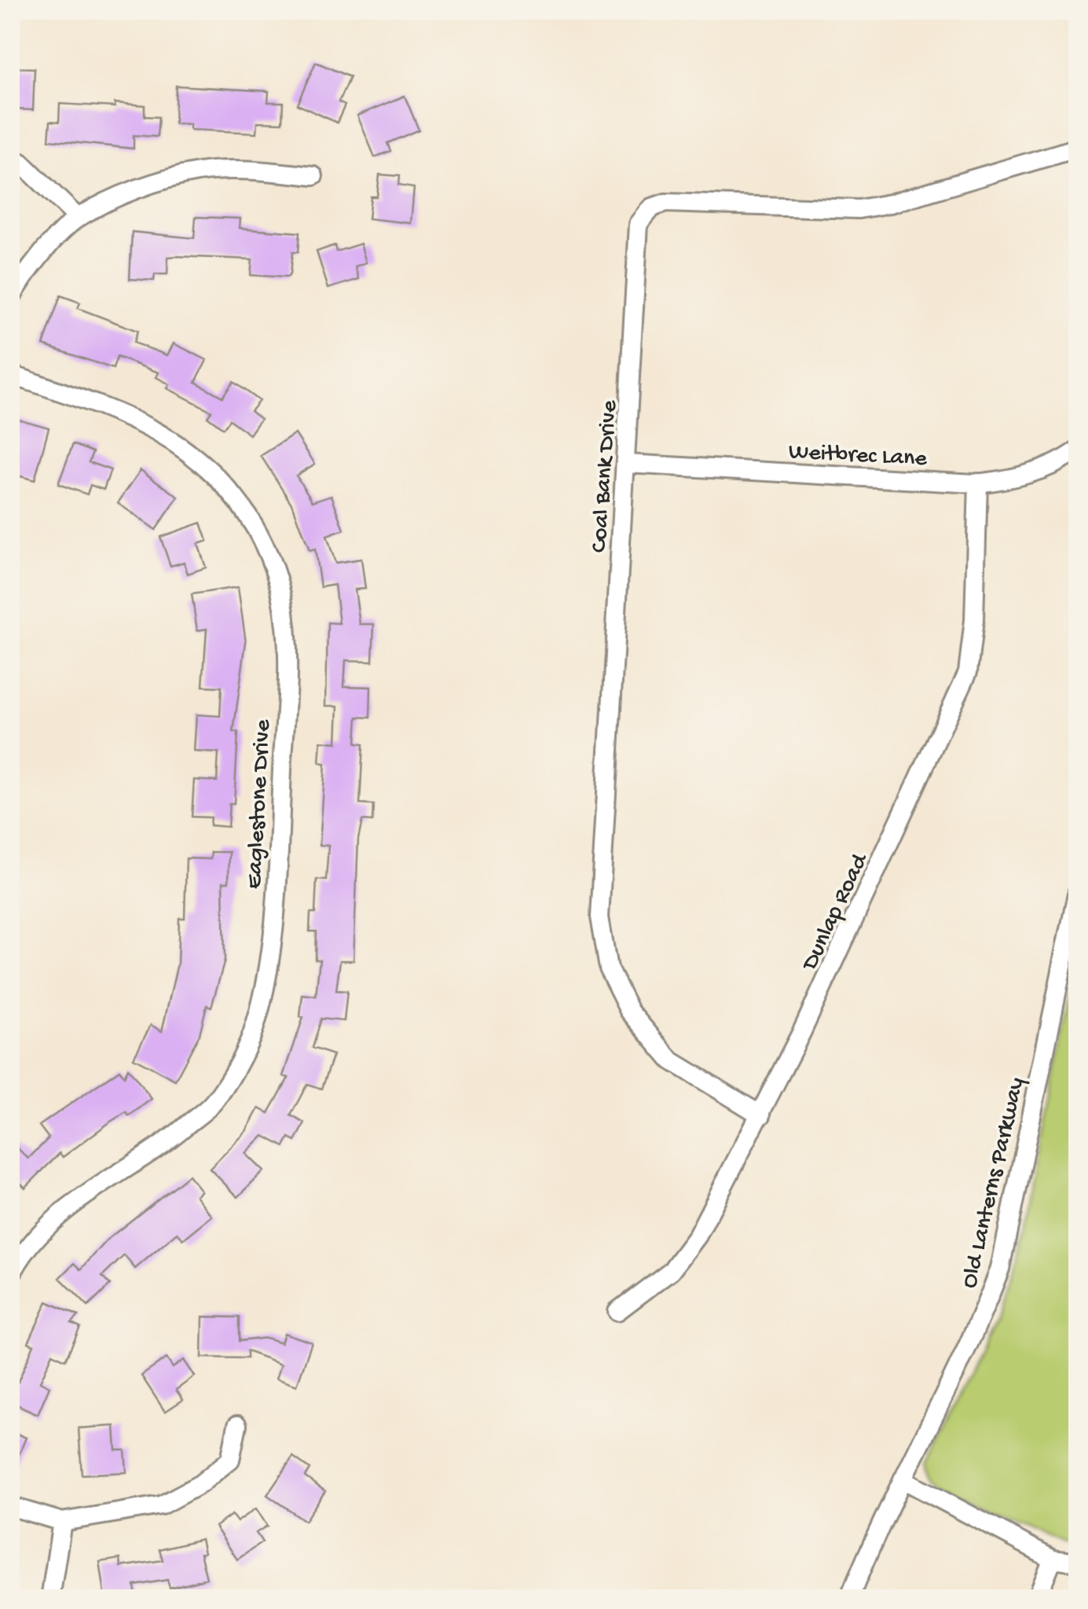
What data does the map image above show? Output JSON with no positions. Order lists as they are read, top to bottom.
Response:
{
  "streets": {
    "street": [
      "Weitbrec Lane",
      "Coal Bank Drive",
      "Eaglestone Drive",
      "Dunlap Road",
      "Old Lanterns Parkway"
    ]
  },
  "crossings": [
    ["Weitbrec Lane", "Coal Bank Drive"],
    ["Weitbrec Lane", "Dunlap Road"],
    ["Coal Bank Drive", "Dunlap Road"]
  ]
}
